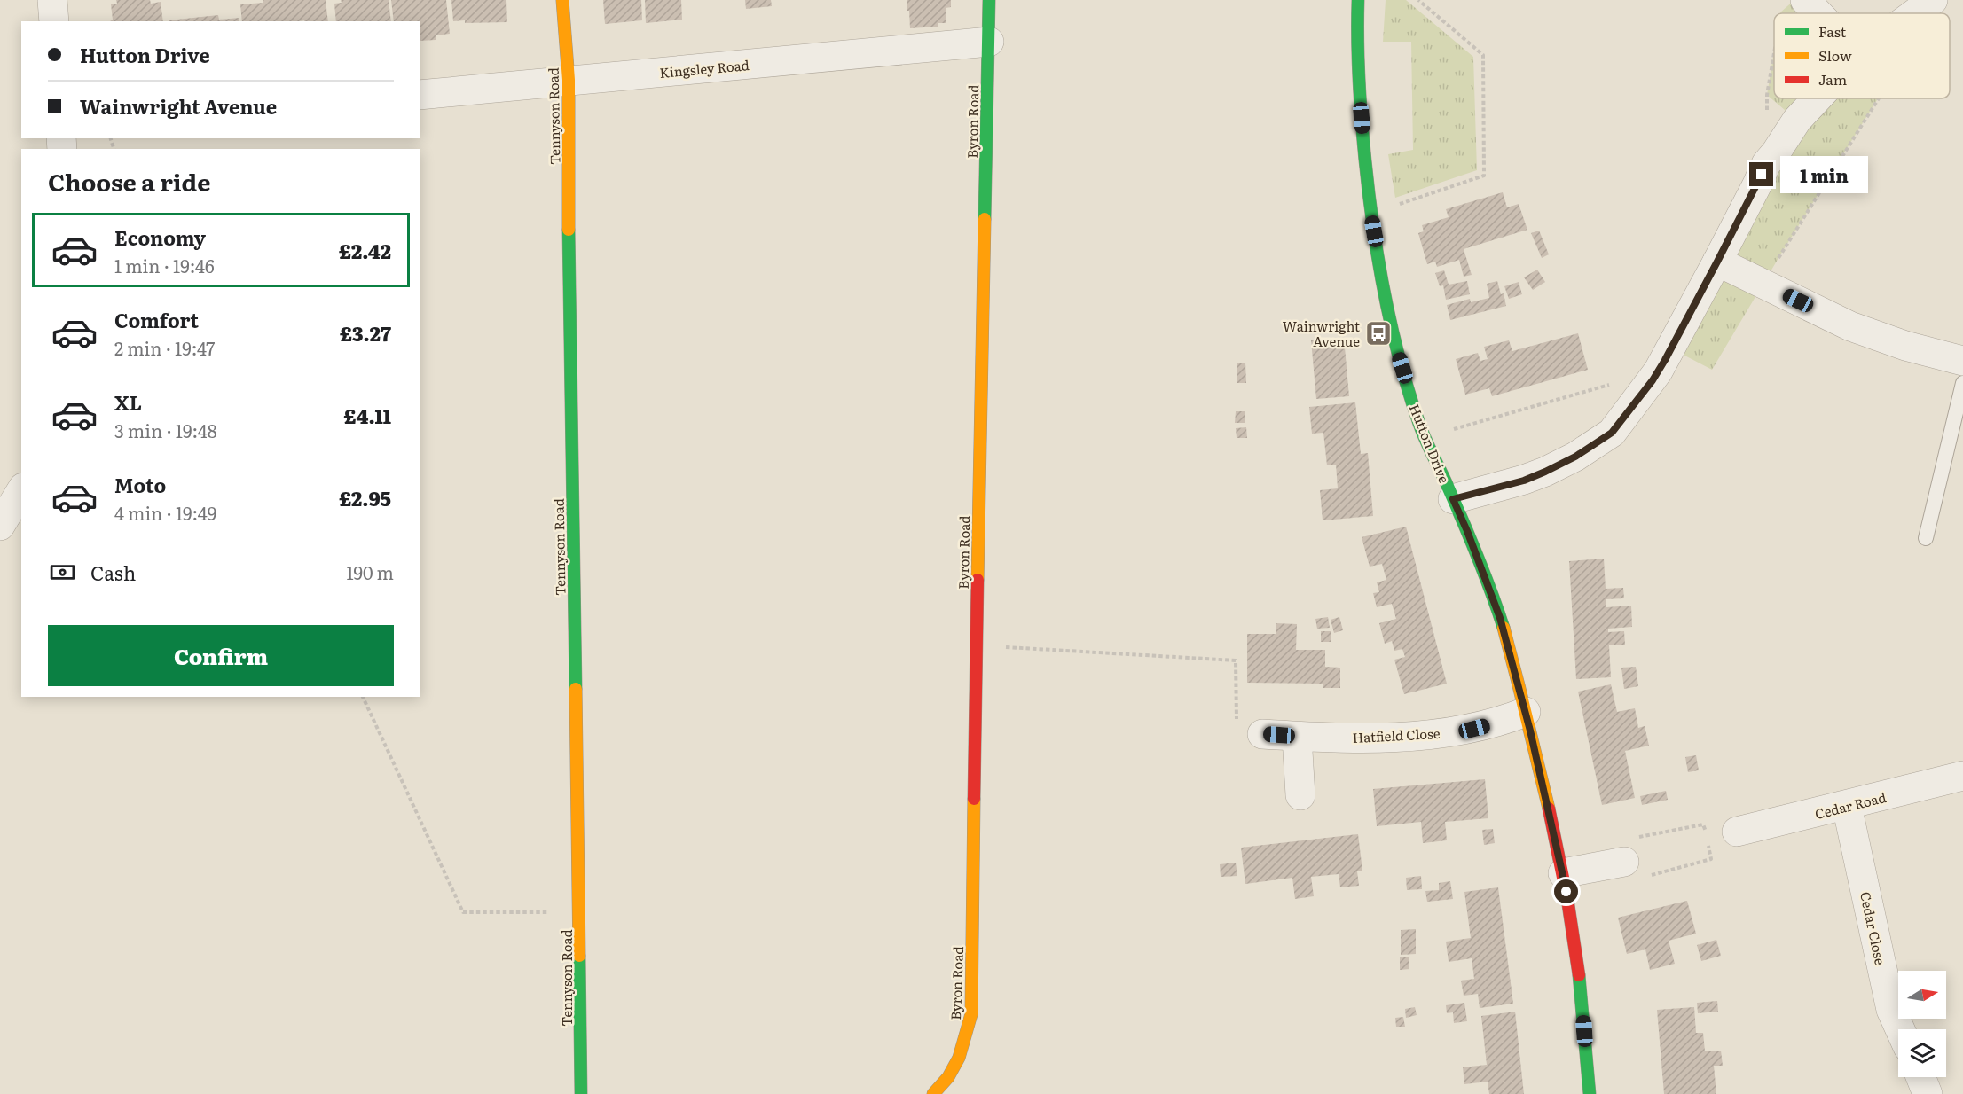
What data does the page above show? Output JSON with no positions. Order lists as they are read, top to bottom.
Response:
{
  "streets": {
    "street": [
      "Kingsley Road",
      "Tennyson Road",
      "Byron Road",
      "Hutton Drive",
      "Hatfield Close",
      "Cedar Road",
      "Cedar Close"
    ]
  },
  "crossings": [
    ["Kingsley Road", "Tennyson Road"],
    ["Kingsley Road", "Byron Road"],
    ["Hutton Drive", "Hatfield Close"],
    ["Cedar Road", "Cedar Close"]
  ],
  "places": {
    "bus stop": ["Wainwright Avenue"]
  },
  "legend": ["Fast", "Slow", "Jam"],
  "north": "right",
  "page": {
    "banner": ["Hutton Drive", "Wainwright Avenue"],
    "heading": "Choose a ride",
    "bubble": "1 min",
    "list": [
      {
        "name": "Economy",
        "note": "1 min · 19:46",
        "value": "£2.42"
      },
      {
        "name": "Comfort",
        "note": "2 min · 19:47",
        "value": "£3.27"
      },
      {
        "name": "XL",
        "note": "3 min · 19:48",
        "value": "£4.11"
      },
      {
        "name": "Moto",
        "note": "4 min · 19:49",
        "value": "£2.95"
      }
    ],
    "pay": ["Cash", "190 m"],
    "buttons": "Confirm"
  }
}
